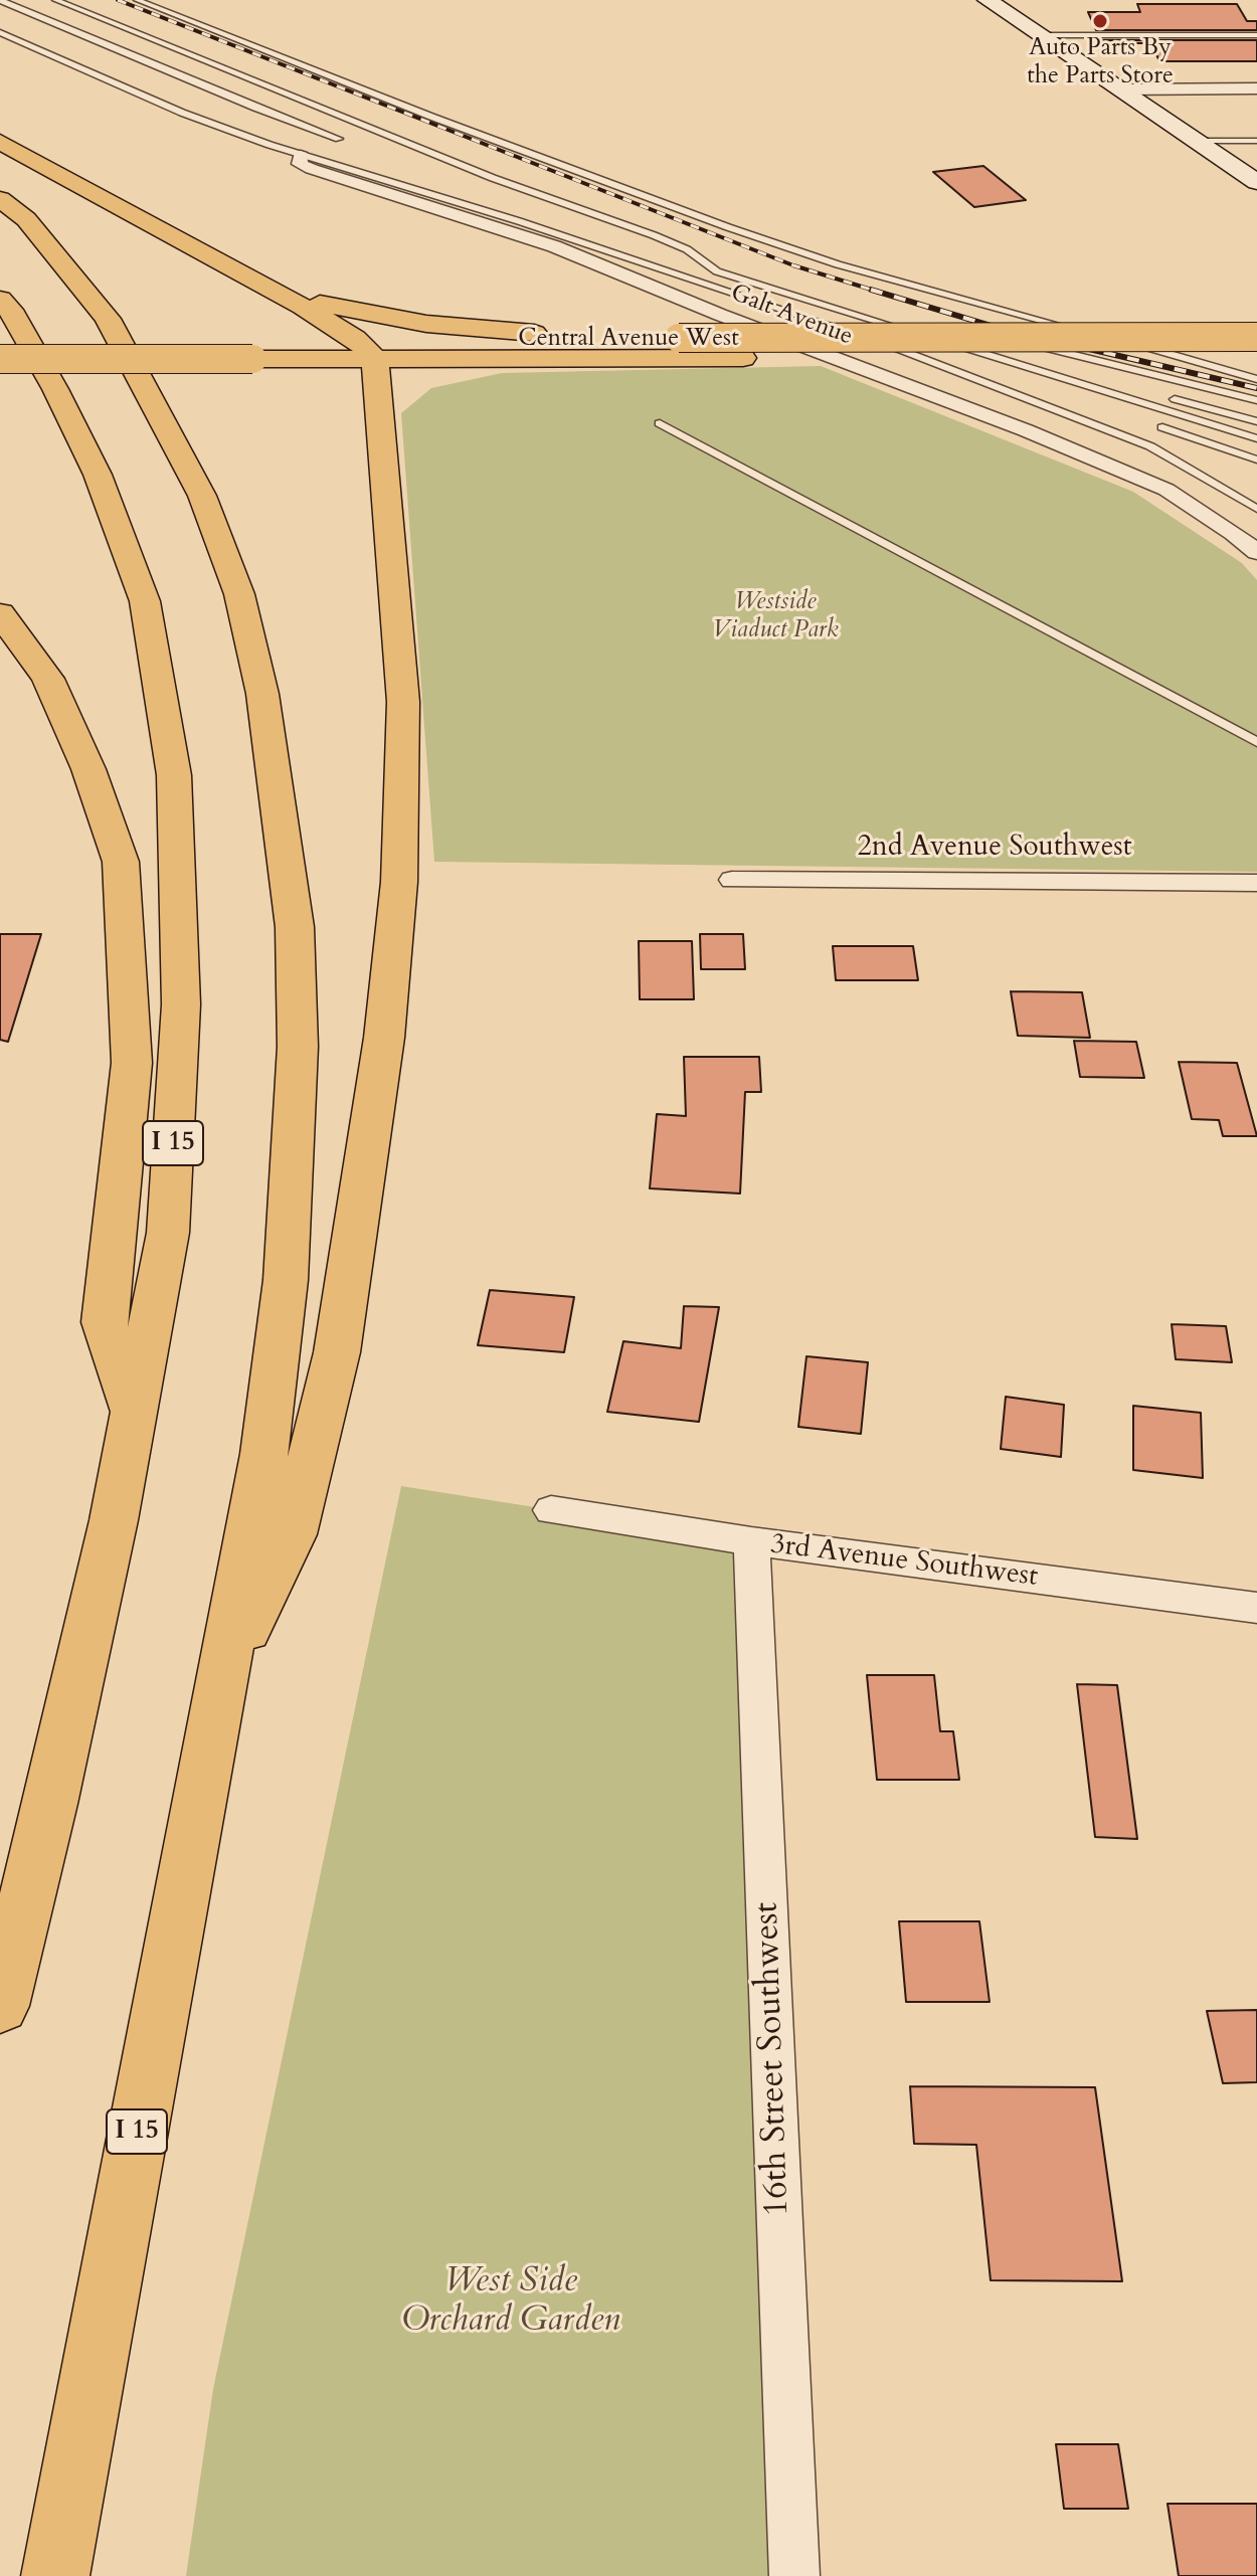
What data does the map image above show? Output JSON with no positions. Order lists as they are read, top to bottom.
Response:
{
  "streets": {
    "highway": ["Central Avenue West", "I 15"],
    "street": [
      "Galt Avenue",
      "2nd Avenue Southwest",
      "3rd Avenue Southwest",
      "16th Street Southwest"
    ]
  },
  "crossings": [
    ["3rd Avenue Southwest", "16th Street Southwest"]
  ],
  "parks": ["Westside Viaduct Park", "West Side Orchard Garden"],
  "places": ["Auto Parts By the Parts Store"]
}
